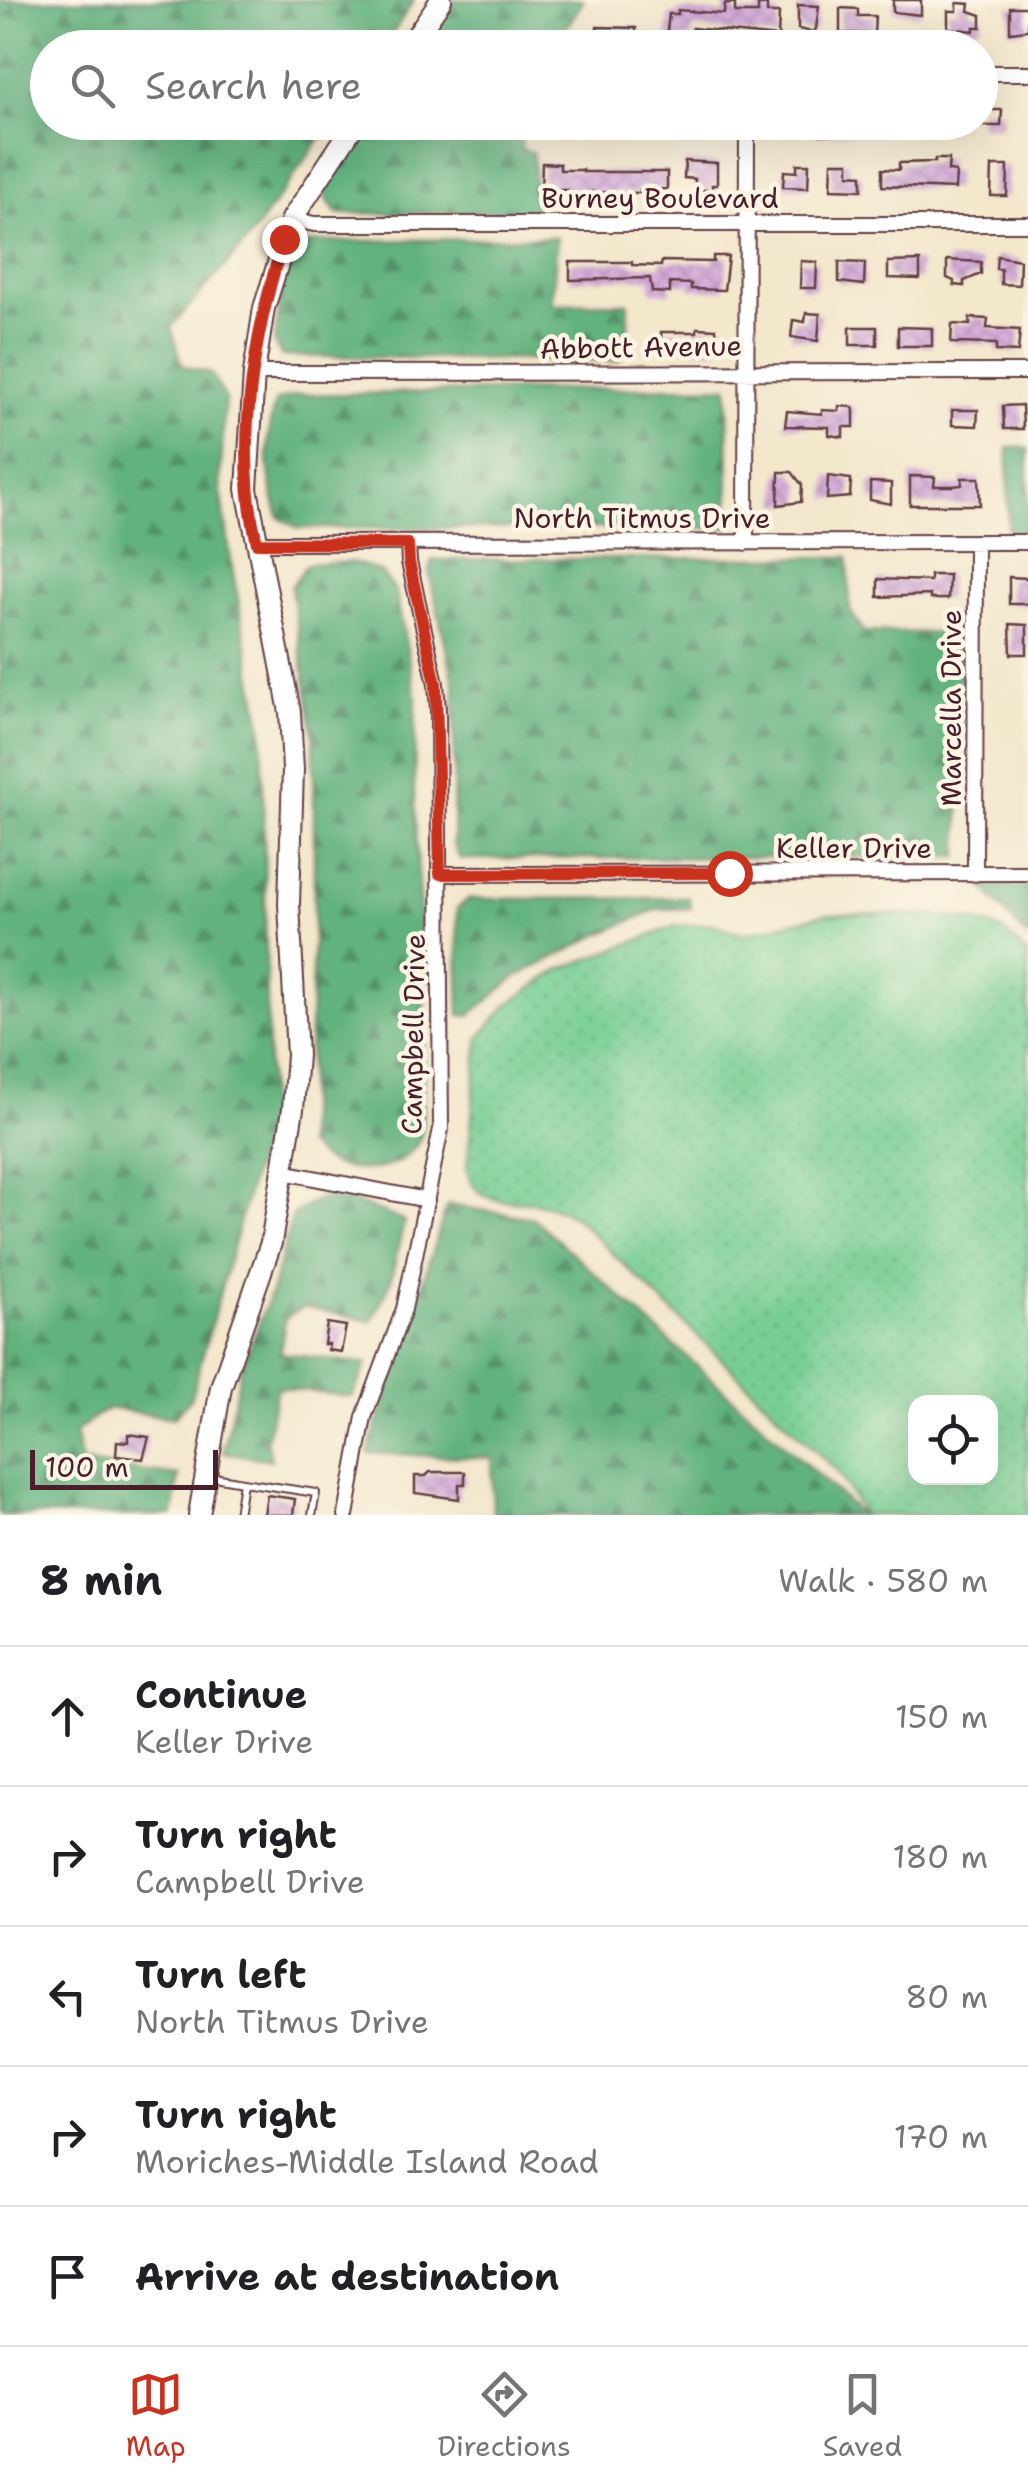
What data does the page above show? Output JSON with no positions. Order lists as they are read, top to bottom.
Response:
{
  "streets": {
    "street": [
      "Burney Boulevard",
      "Abbott Avenue",
      "North Titmus Drive",
      "Marcella Drive",
      "Keller Drive",
      "Campbell Drive"
    ]
  },
  "crossings": [
    ["North Titmus Drive", "Marcella Drive"],
    ["North Titmus Drive", "Campbell Drive"],
    ["Marcella Drive", "Keller Drive"],
    ["Keller Drive", "Campbell Drive"]
  ],
  "scale_bar": "100 m",
  "page": {
    "search": "Search here",
    "scale": "100 m",
    "heading": ["8 min", "Walk · 580 m"],
    "list": [
      ["Continue", "Keller Drive", "150 m"],
      ["Turn right", "Campbell Drive", "180 m"],
      ["Turn left", "North Titmus Drive", "80 m"],
      ["Turn right", "Moriches-Middle Island Road", "170 m"],
      "Arrive at destination"
    ],
    "nav": ["Map", "Directions", "Saved"]
  }
}
